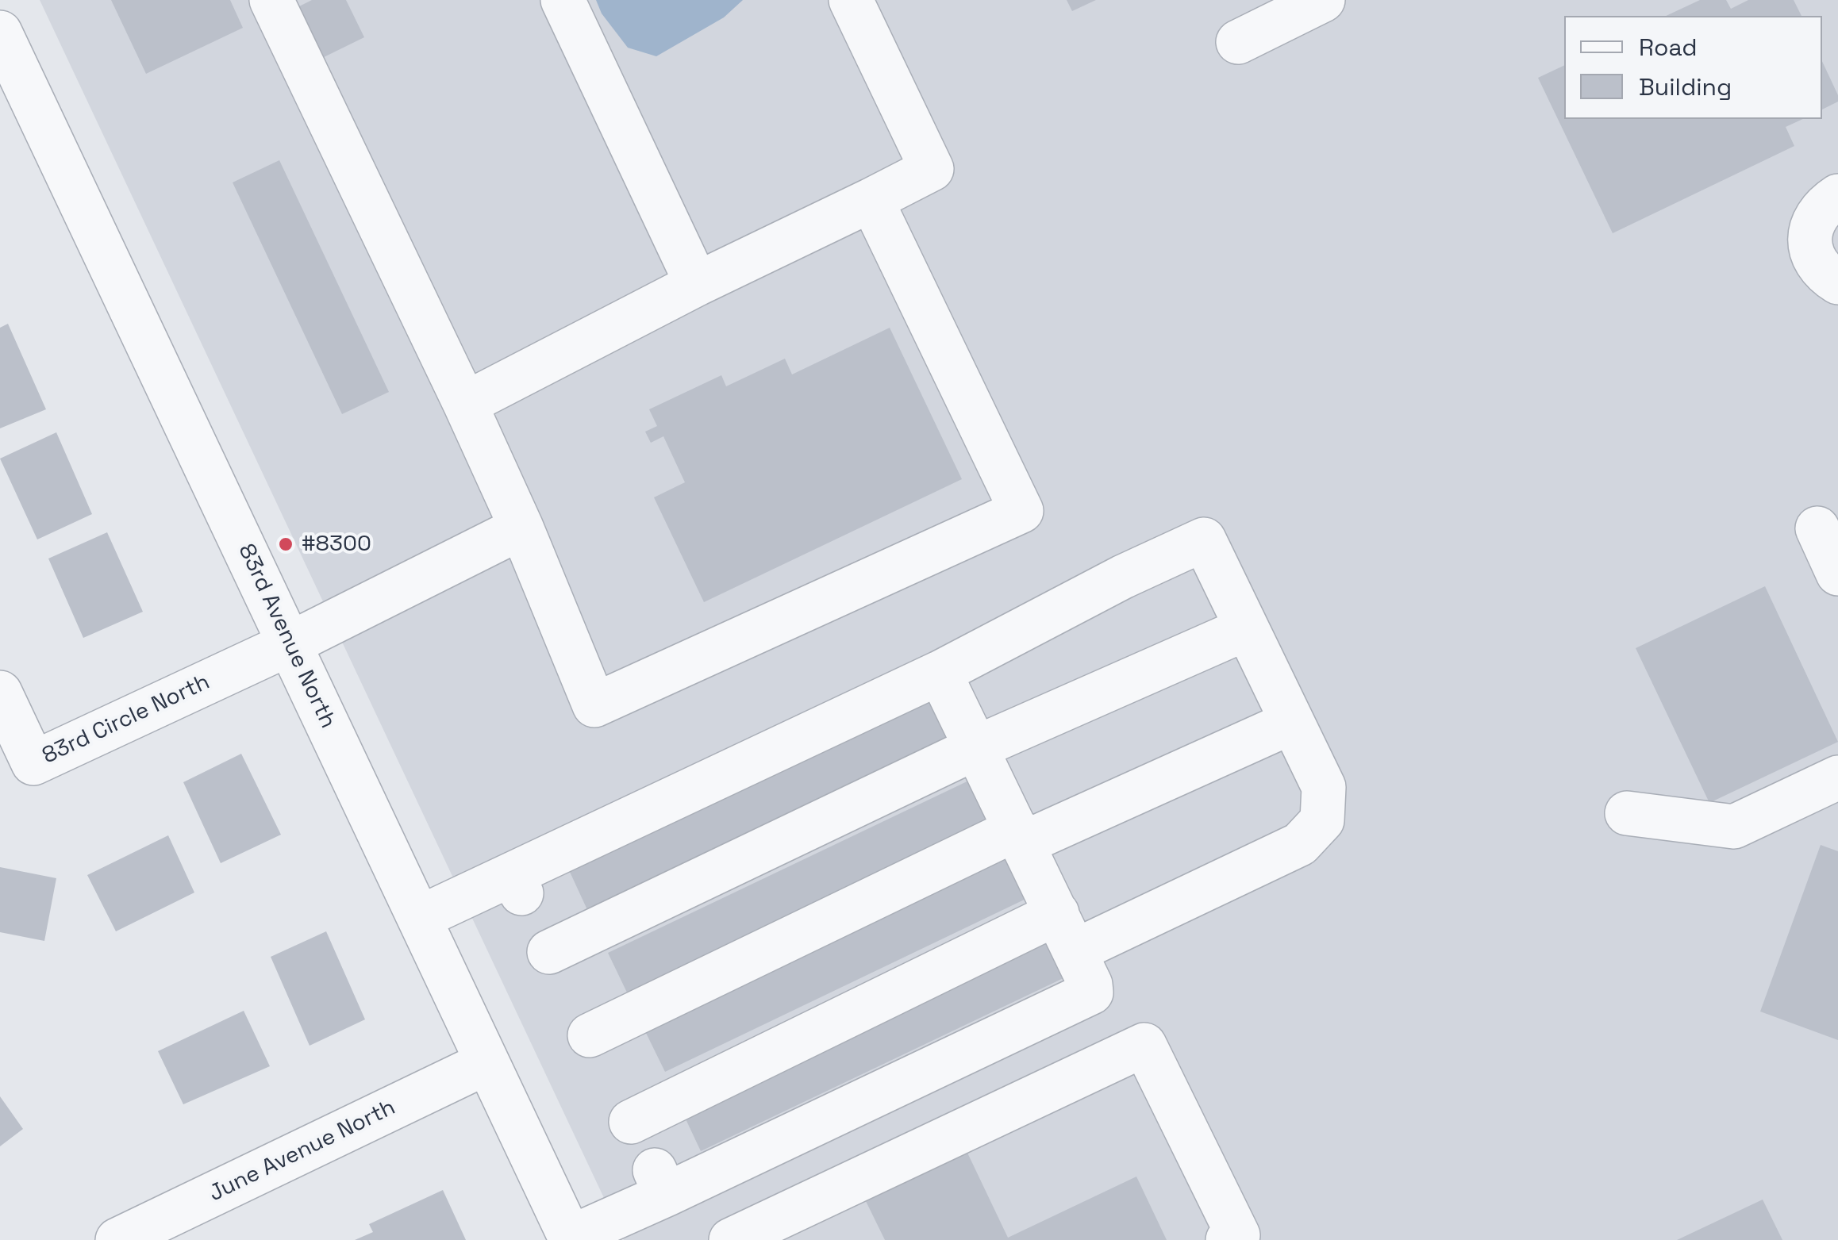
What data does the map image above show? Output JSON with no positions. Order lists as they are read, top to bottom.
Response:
{
  "streets": {
    "street": ["83rd Avenue North", "83rd Circle North", "June Avenue North"]
  },
  "crossings": [
    ["83rd Avenue North", "83rd Circle North"],
    ["83rd Avenue North", "June Avenue North"]
  ],
  "places": ["#8300"],
  "legend": ["Road", "Building"]
}
